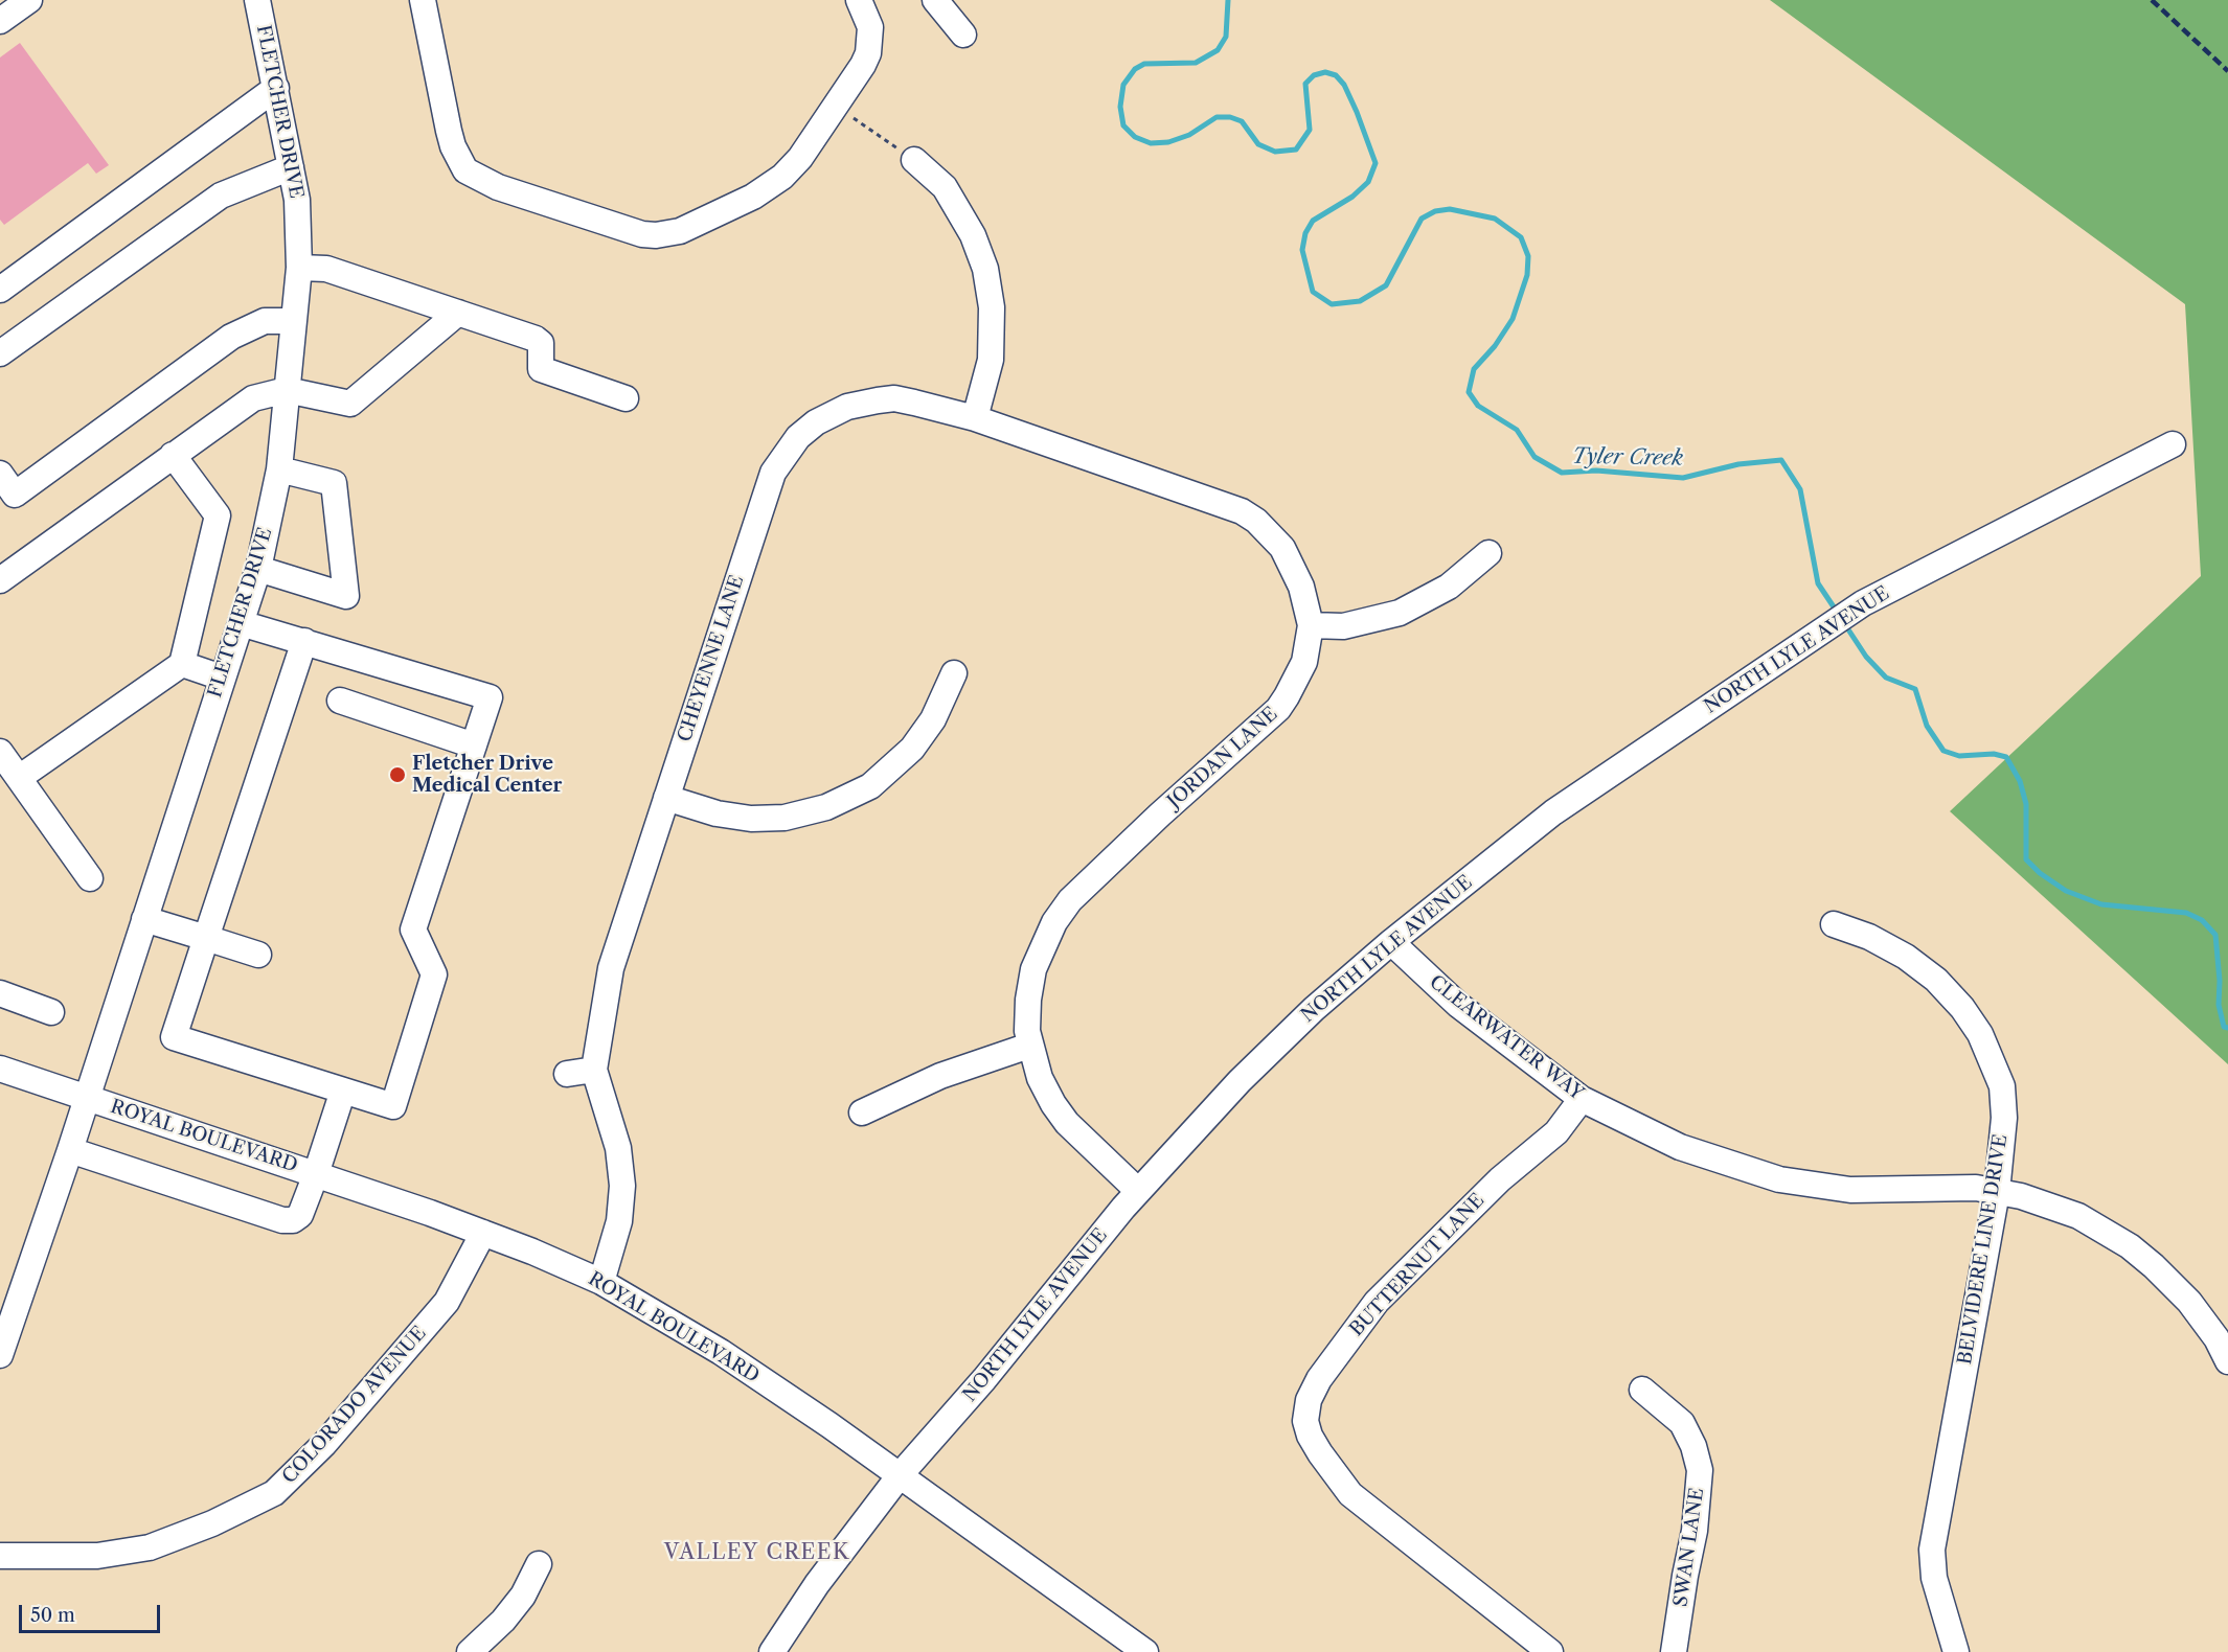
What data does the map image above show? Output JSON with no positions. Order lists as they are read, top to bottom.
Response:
{
  "streets": {
    "street": [
      "FLETCHER DRIVE",
      "NORTH LYLE AVENUE",
      "CHEYENNE LANE",
      "JORDAN LANE",
      "CLEARWATER WAY",
      "ROYAL BOULEVARD",
      "BELVIDERE LINE DRIVE",
      "BUTTERNUT LANE",
      "COLORADO AVENUE",
      "SWAN LANE"
    ]
  },
  "crossings": [
    ["FLETCHER DRIVE", "ROYAL BOULEVARD"],
    ["NORTH LYLE AVENUE", "JORDAN LANE"],
    ["NORTH LYLE AVENUE", "CLEARWATER WAY"],
    ["NORTH LYLE AVENUE", "ROYAL BOULEVARD"],
    ["CHEYENNE LANE", "JORDAN LANE"],
    ["CHEYENNE LANE", "ROYAL BOULEVARD"],
    ["CLEARWATER WAY", "BELVIDERE LINE DRIVE"],
    ["CLEARWATER WAY", "BUTTERNUT LANE"],
    ["ROYAL BOULEVARD", "COLORADO AVENUE"]
  ],
  "districts": ["VALLEY CREEK"],
  "water": ["Tyler Creek"],
  "places": ["Fletcher Drive Medical Center"],
  "scale_bar": "50 m"
}
